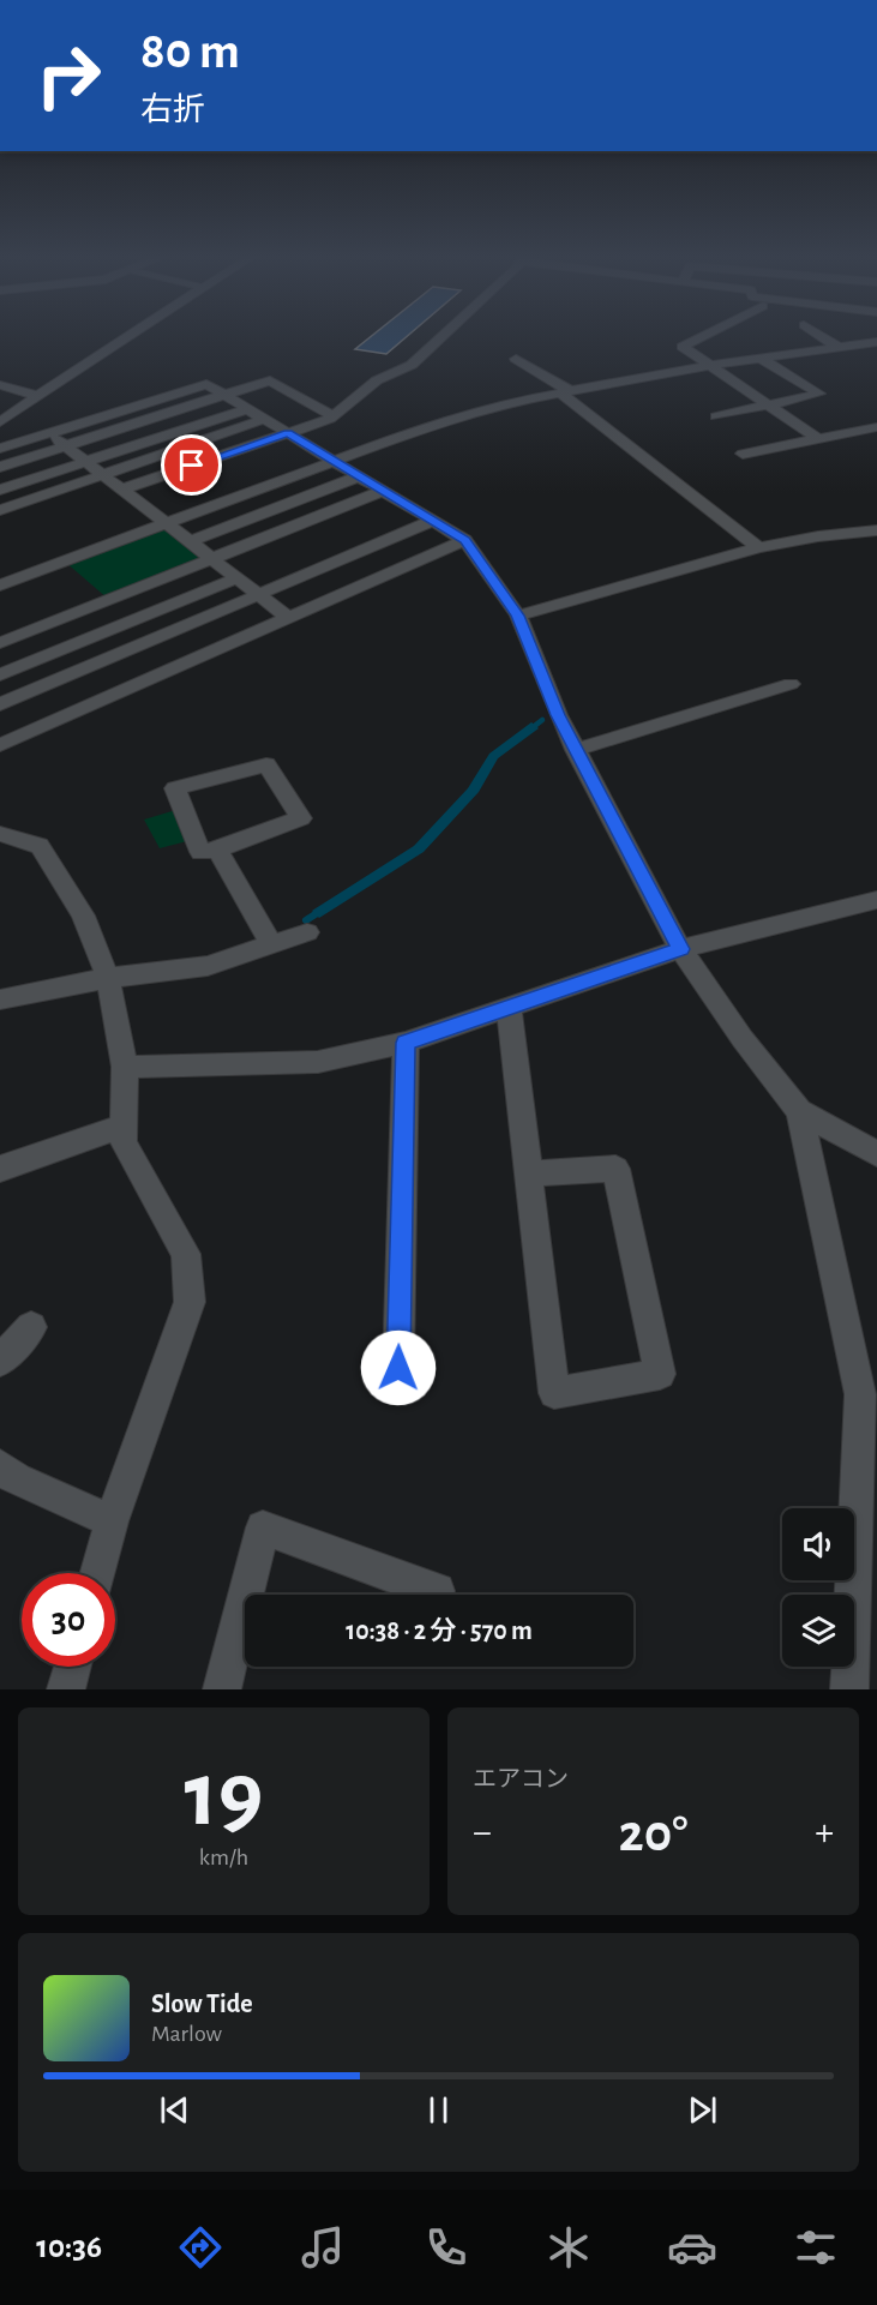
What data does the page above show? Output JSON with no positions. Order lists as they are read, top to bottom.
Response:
{
  "page": {
    "turn": ["80 m", "右折"],
    "limit": "30",
    "trip": "10:38 · 2 分 · 570 m",
    "tile": [
      ["19", "km/h"],
      "エアコン"
    ],
    "heat": ["−", "20°", "+"],
    "song": ["Slow Tide", "Marlow"],
    "tabs": "10:36"
  }
}
